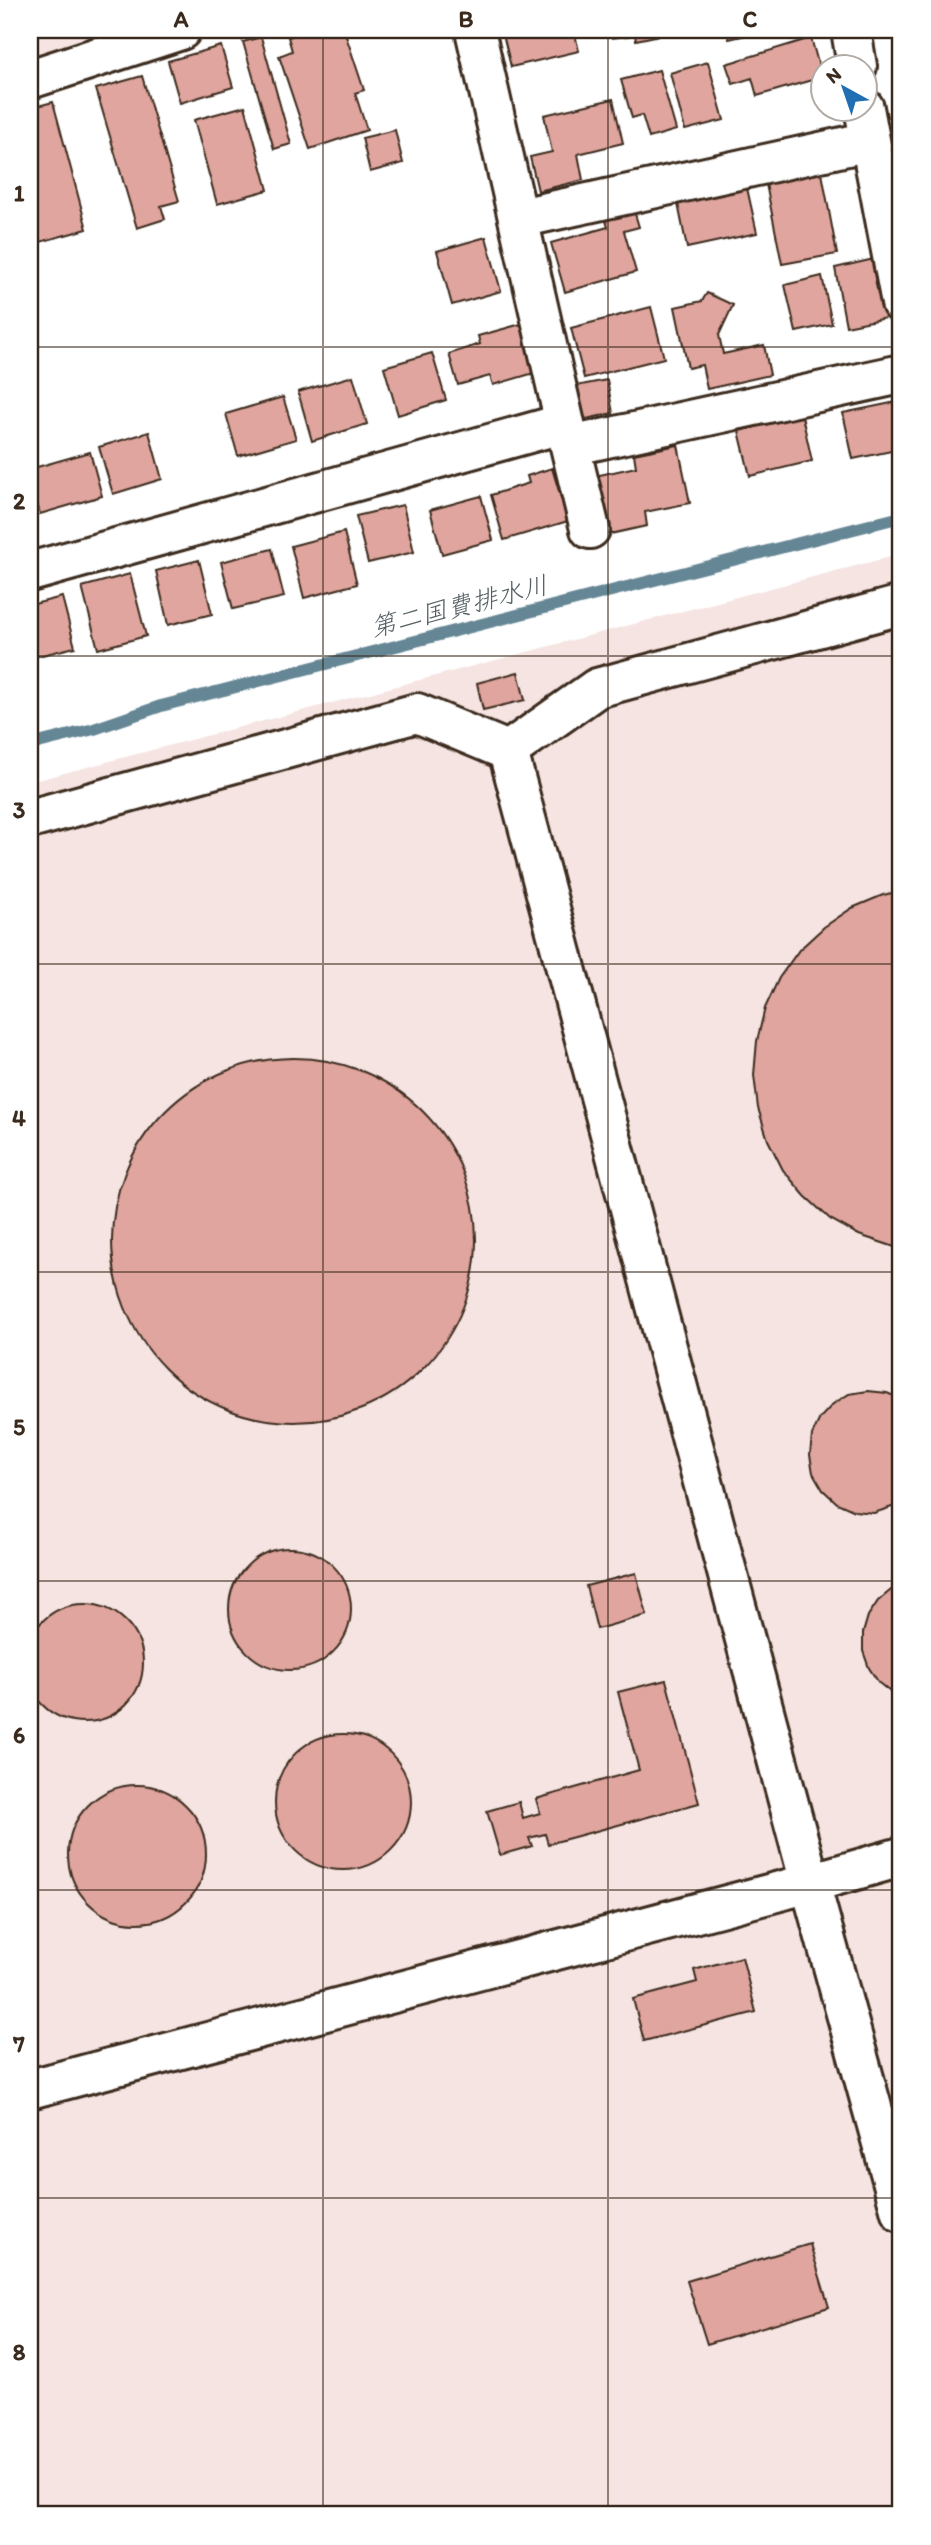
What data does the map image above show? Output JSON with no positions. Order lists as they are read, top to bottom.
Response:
{
  "water": ["第二国費排水川"],
  "north": "top left",
  "grid": {
    "columns": ["A", "B", "C"],
    "rows": [
      "1",
      "2",
      "3",
      "4",
      "5",
      "6",
      "7",
      "8"
    ]
  }
}
